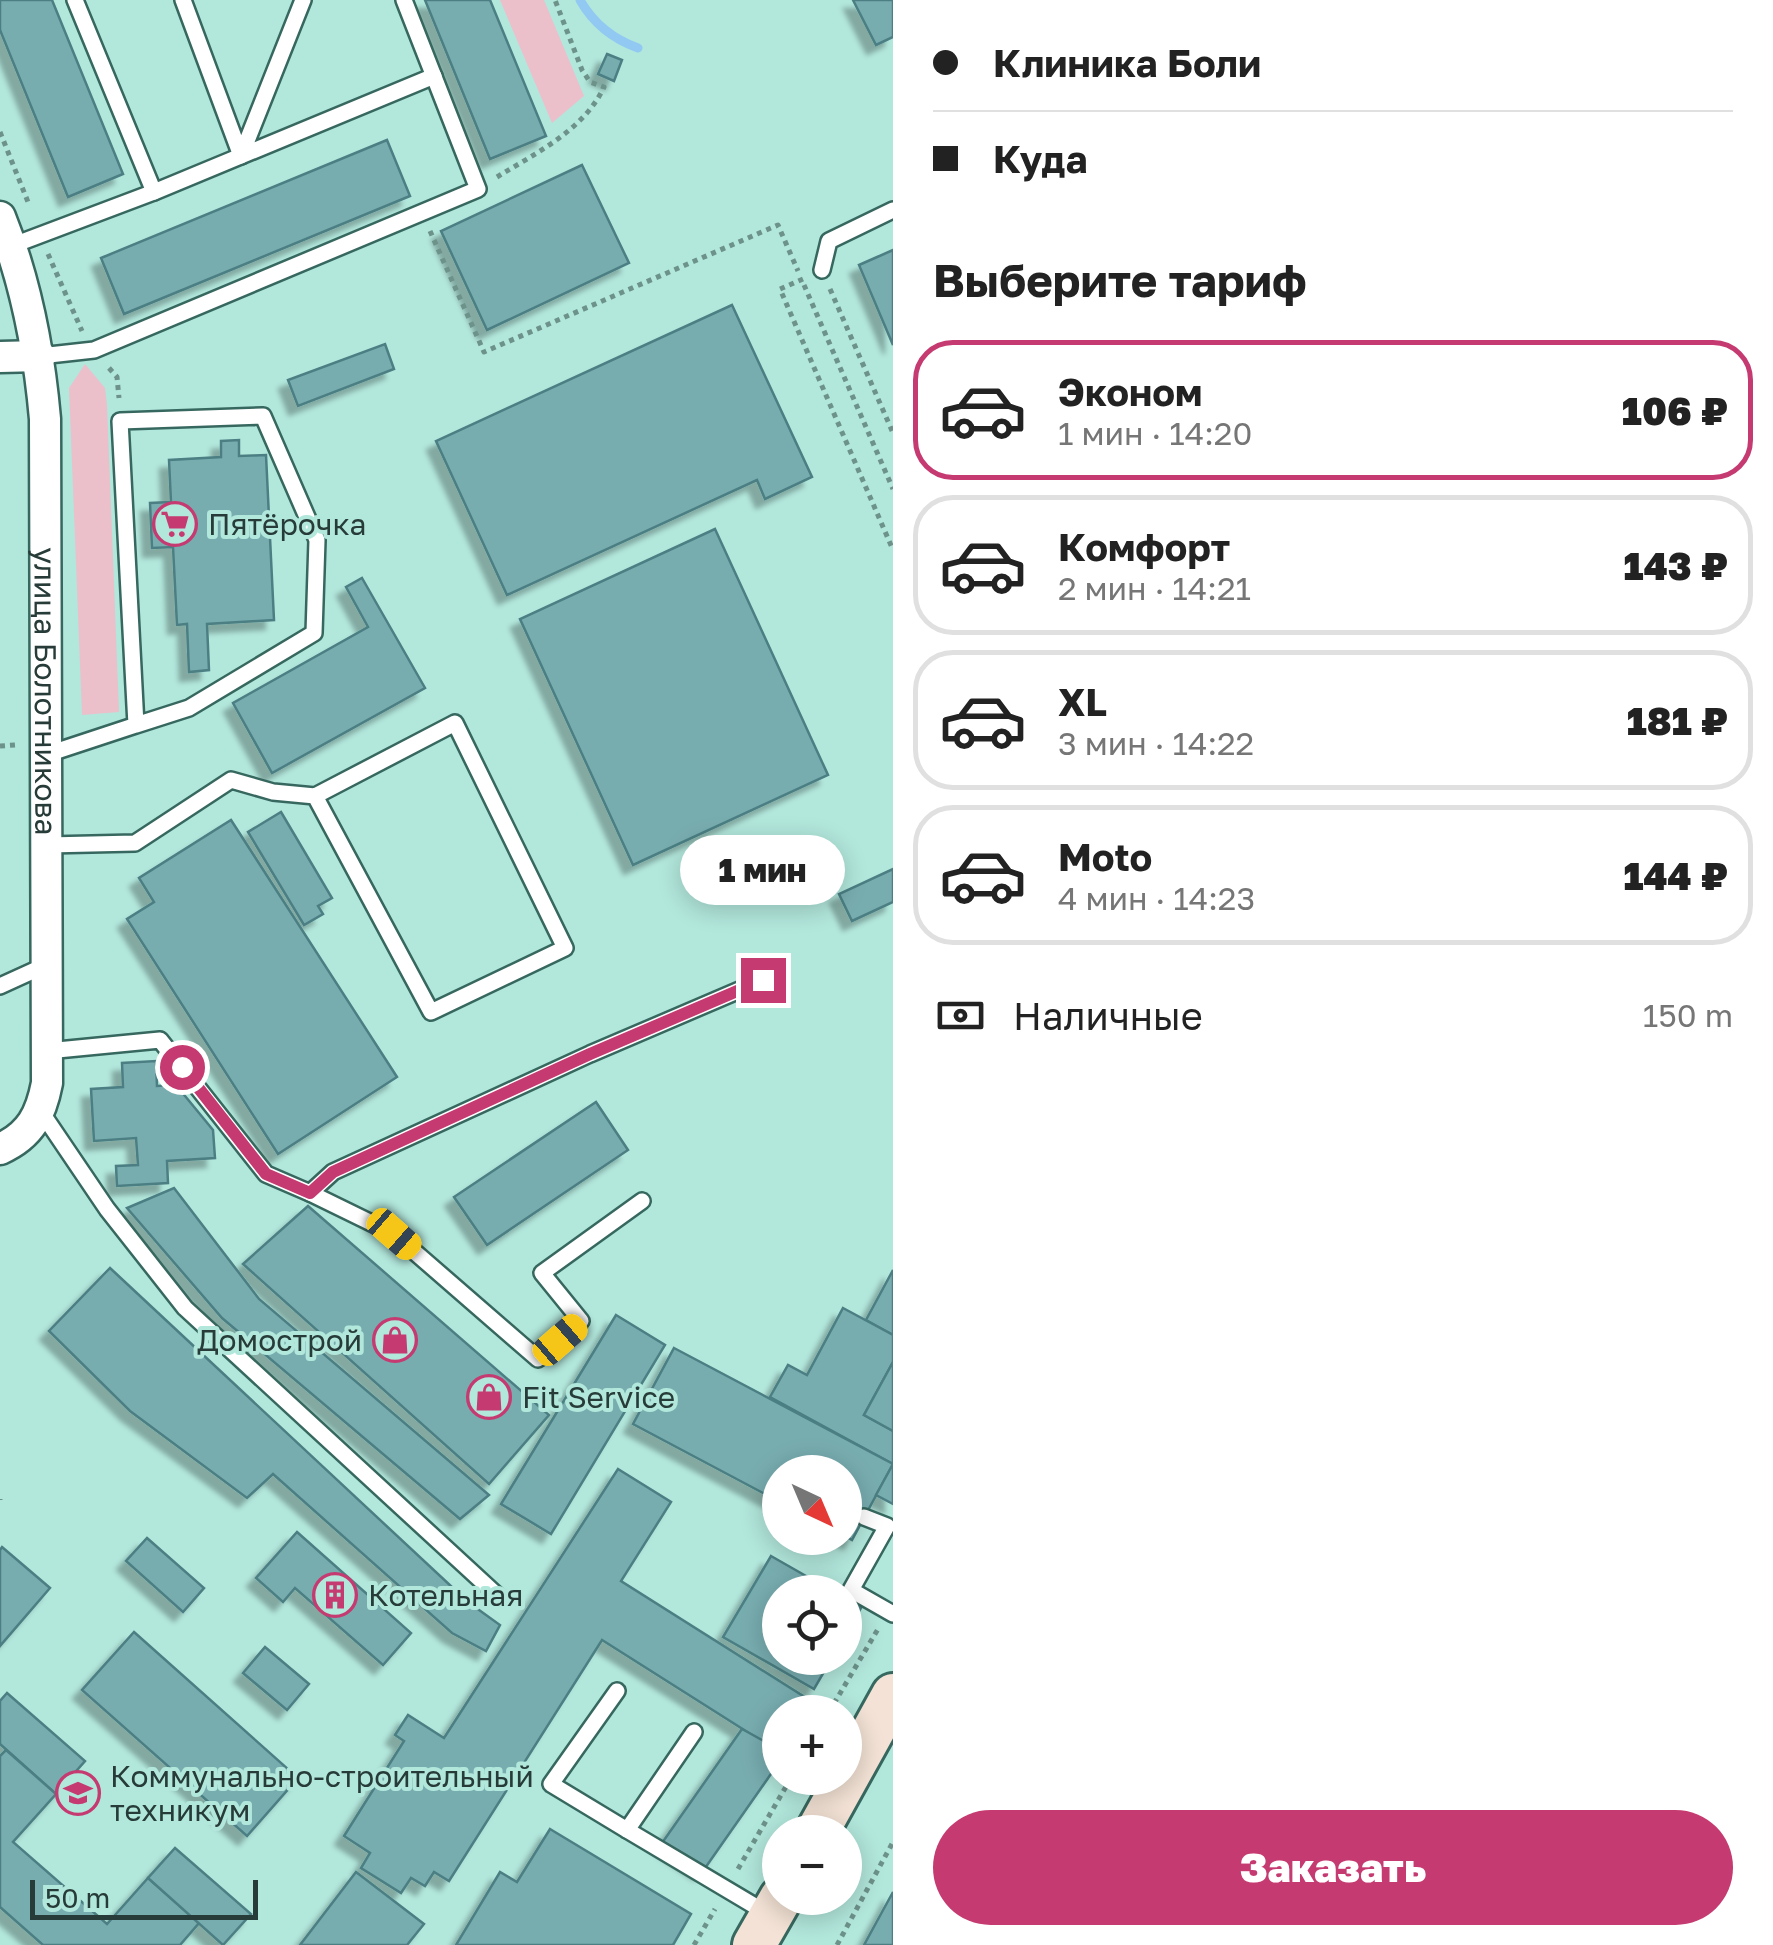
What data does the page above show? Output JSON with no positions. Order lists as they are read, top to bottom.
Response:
{
  "streets": {
    "street": ["улица Болотникова"]
  },
  "places": {
    "supermarket": ["Пятёрочка"],
    "shop": ["Домострой", "Fit Service"],
    "building": ["Котельная"],
    "school or university": ["Коммунально-строительный техникум"]
  },
  "scale_bar": "50 m",
  "north": "bottom right",
  "page": {
    "banner": ["Клиника Боли", "Куда"],
    "heading": "Выберите тариф",
    "list": [
      {
        "name": "Эконом",
        "note": "1 мин · 14:20",
        "value": "106 ₽"
      },
      {
        "name": "Комфорт",
        "note": "2 мин · 14:21",
        "value": "143 ₽"
      },
      {
        "name": "XL",
        "note": "3 мин · 14:22",
        "value": "181 ₽"
      },
      {
        "name": "Moto",
        "note": "4 мин · 14:23",
        "value": "144 ₽"
      }
    ],
    "bubble": "1 мин",
    "pay": ["Наличные", "150 m"],
    "map_buttons": ["+", "−"],
    "buttons": "Заказать",
    "scale": "50 m"
  }
}
